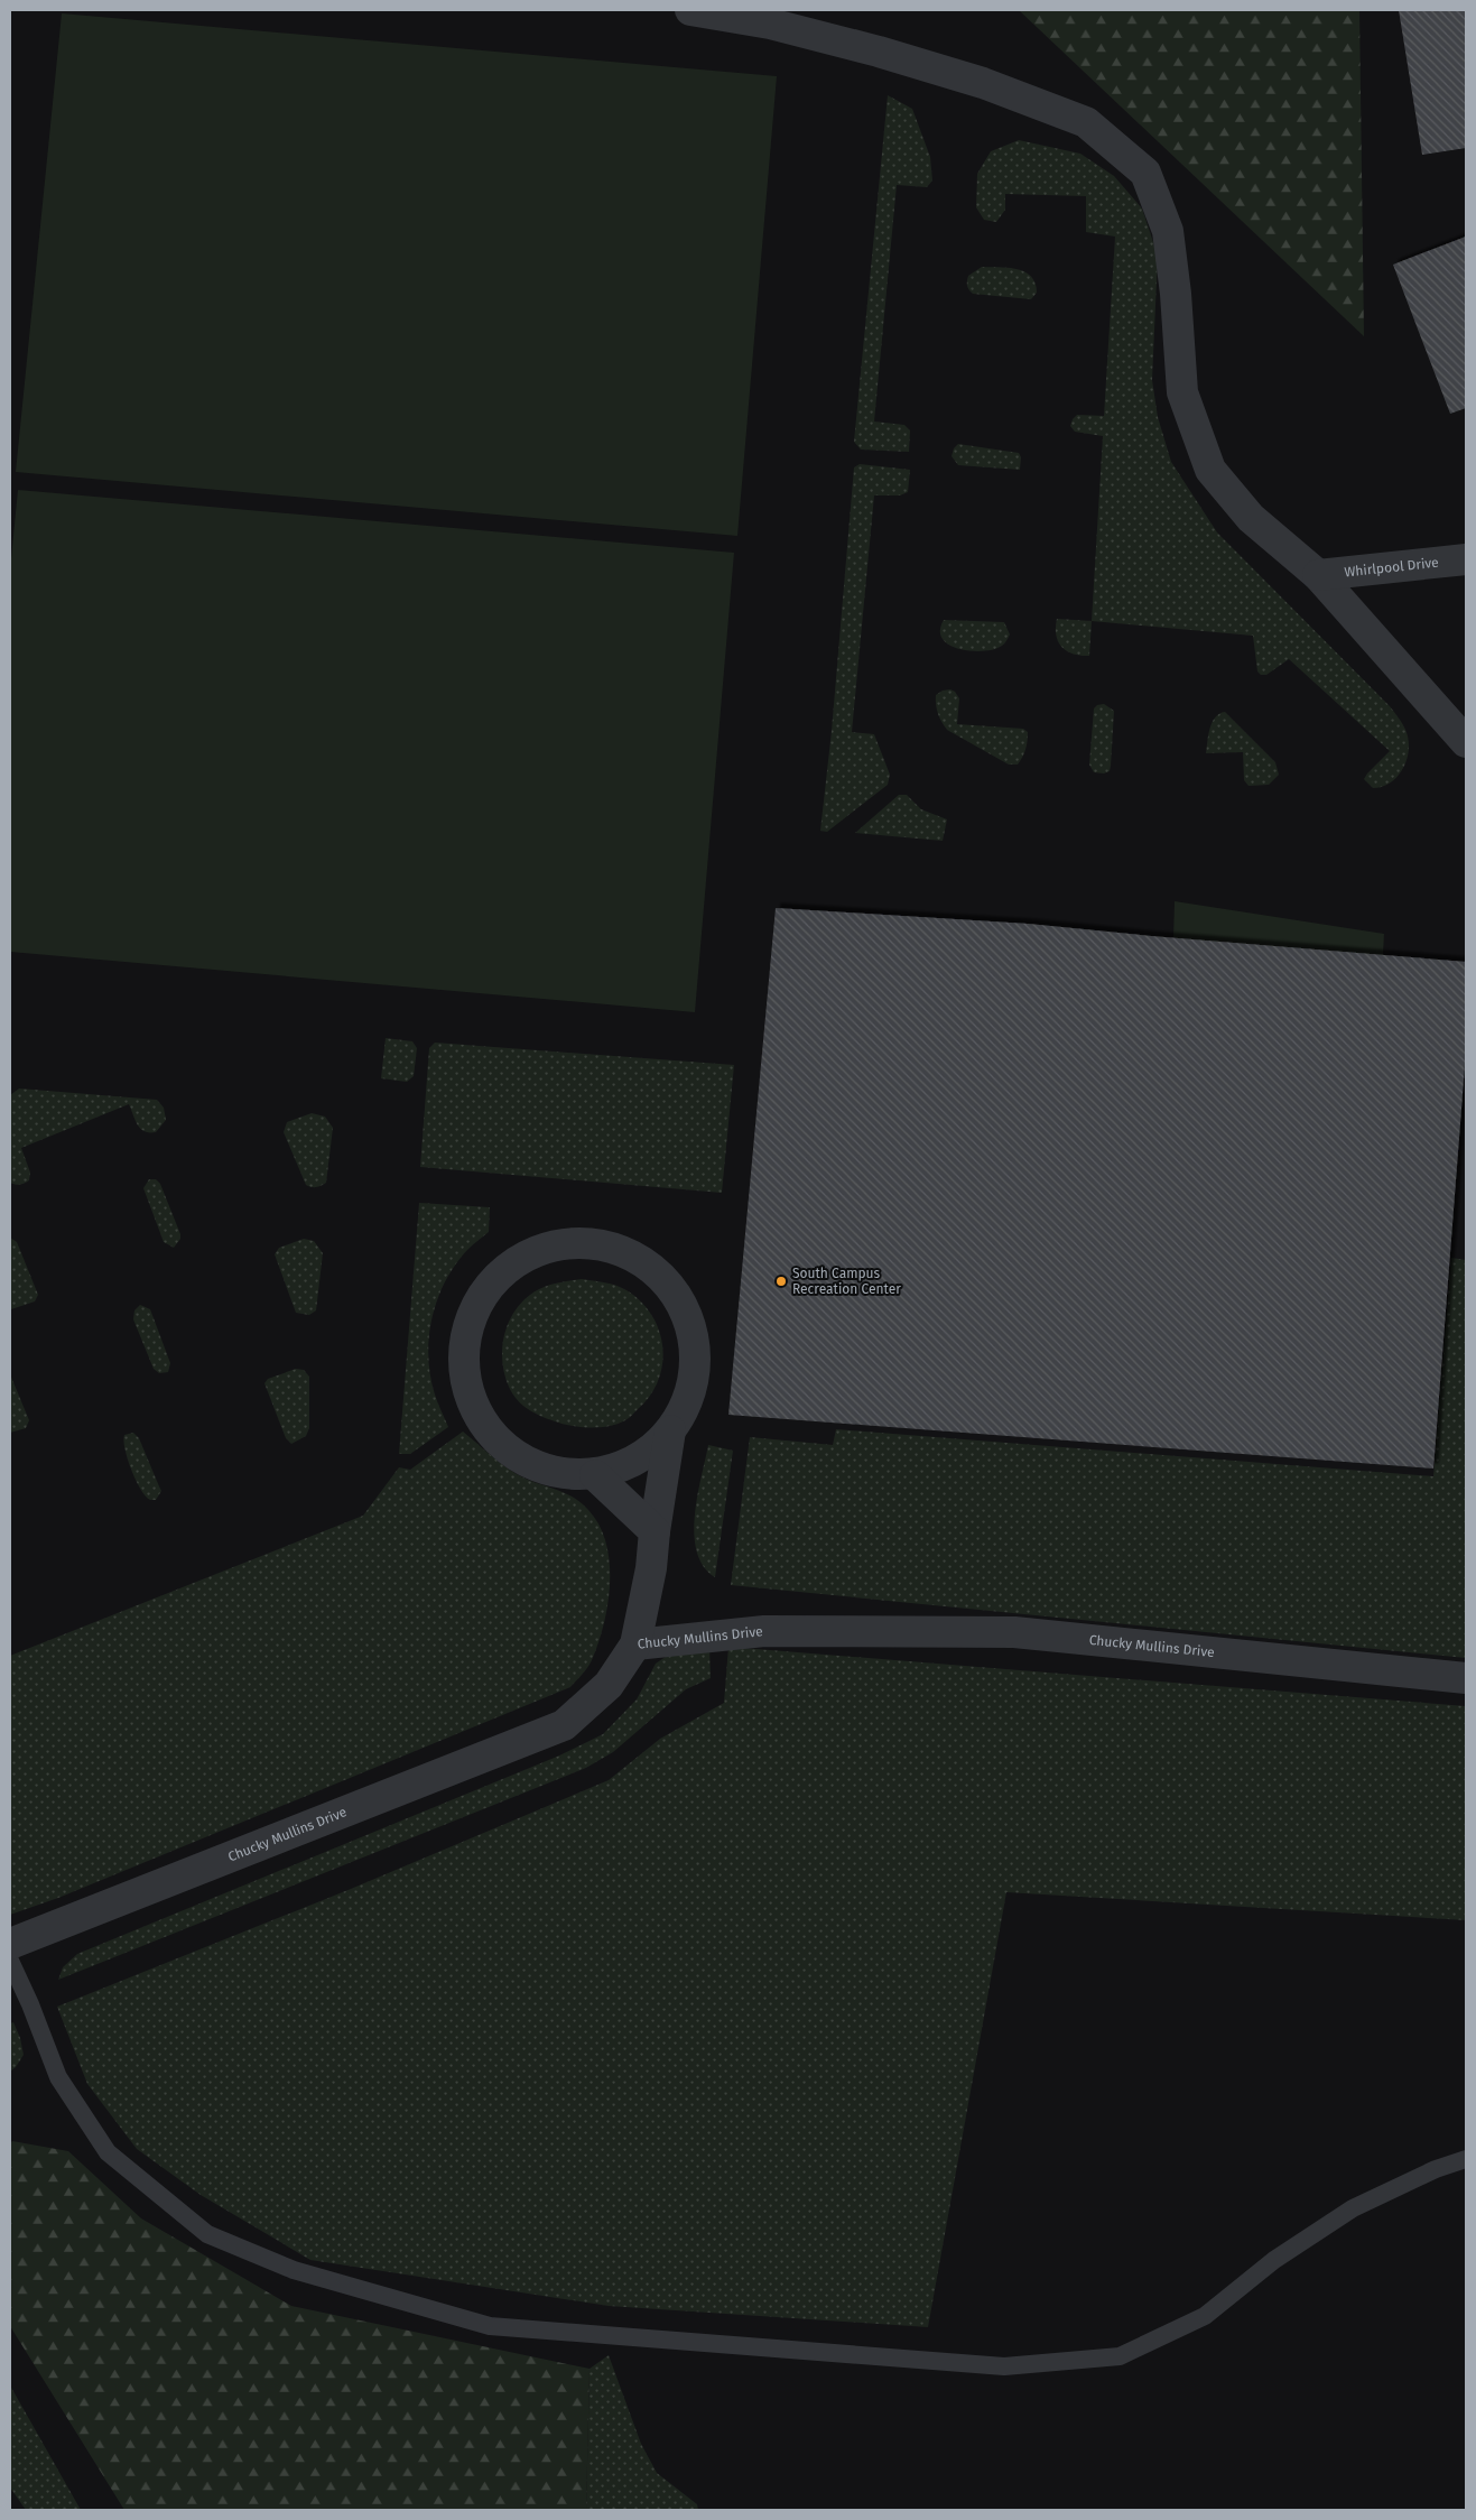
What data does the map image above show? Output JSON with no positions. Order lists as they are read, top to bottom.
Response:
{
  "streets": {
    "street": ["Whirlpool Drive", "Chucky Mullins Drive"]
  },
  "places": ["South Campus Recreation Center"]
}
